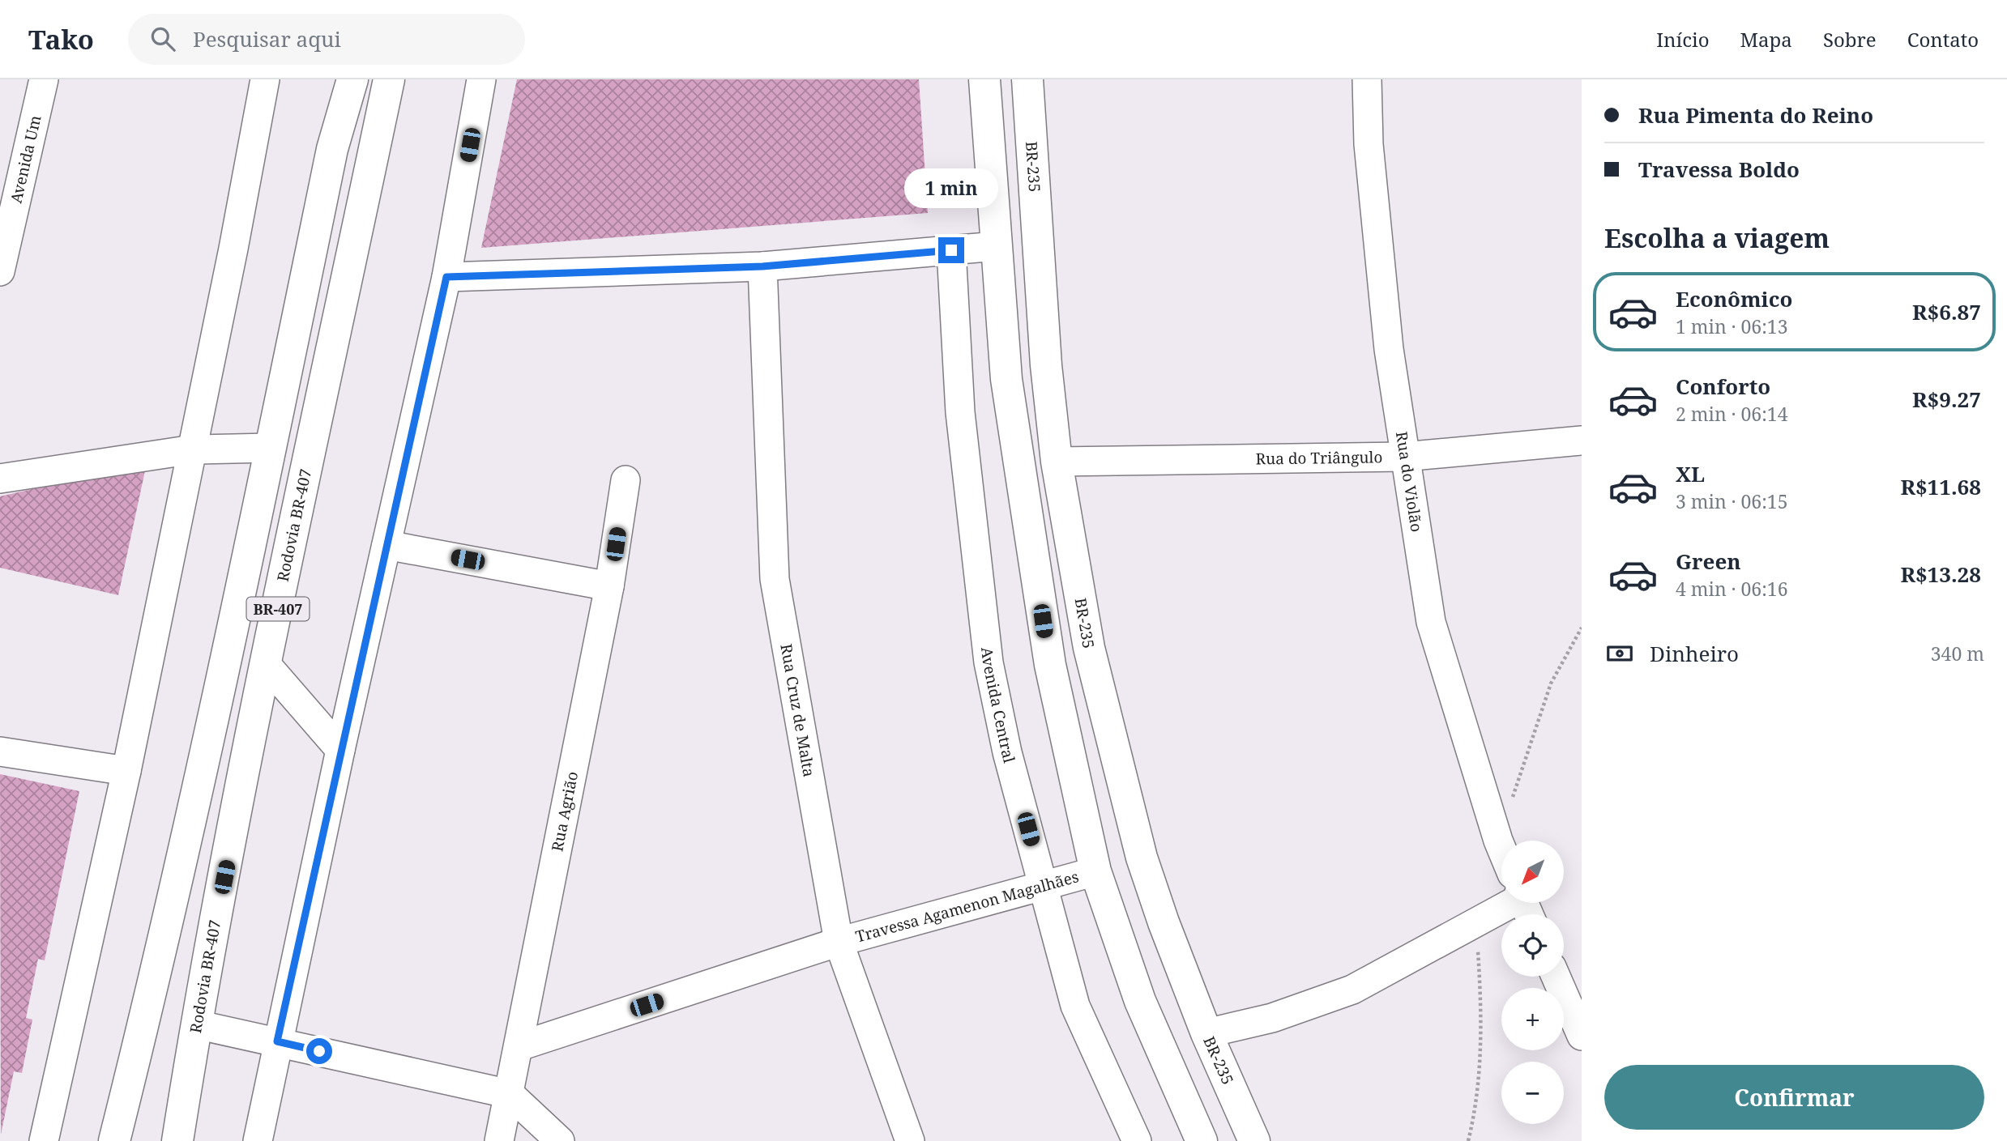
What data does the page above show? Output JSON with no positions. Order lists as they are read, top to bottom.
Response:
{
  "streets": {
    "main road": ["BR-235", "Rodovia BR-407", "BR-407"],
    "street": [
      "Avenida Um",
      "Rua do Triângulo",
      "Rua do Violão",
      "Avenida Central",
      "Rua Cruz de Malta",
      "Rua Agrião",
      "Travessa Agamenon Magalhães"
    ]
  },
  "crossings": [
    ["BR-235", "Rua do Triângulo"],
    ["Rua do Triângulo", "Rua do Violão"],
    ["Avenida Central", "Travessa Agamenon Magalhães"],
    ["Rua Cruz de Malta", "Travessa Agamenon Magalhães"],
    ["Rua Agrião", "Travessa Agamenon Magalhães"]
  ],
  "north": "bottom left",
  "page": {
    "header": "Tako",
    "search": "Pesquisar aqui",
    "nav": [
      "Início",
      "Mapa",
      "Sobre",
      "Contato"
    ],
    "banner": ["Rua Pimenta do Reino", "Travessa Boldo"],
    "bubble": "1 min",
    "heading": "Escolha a viagem",
    "list": [
      {
        "name": "Econômico",
        "note": "1 min · 06:13",
        "value": "R$6.87"
      },
      {
        "name": "Conforto",
        "note": "2 min · 06:14",
        "value": "R$9.27"
      },
      {
        "name": "XL",
        "note": "3 min · 06:15",
        "value": "R$11.68"
      },
      {
        "name": "Green",
        "note": "4 min · 06:16",
        "value": "R$13.28"
      }
    ],
    "pay": ["Dinheiro", "340 m"],
    "map_buttons": ["+", "−"],
    "buttons": "Confirmar"
  }
}
